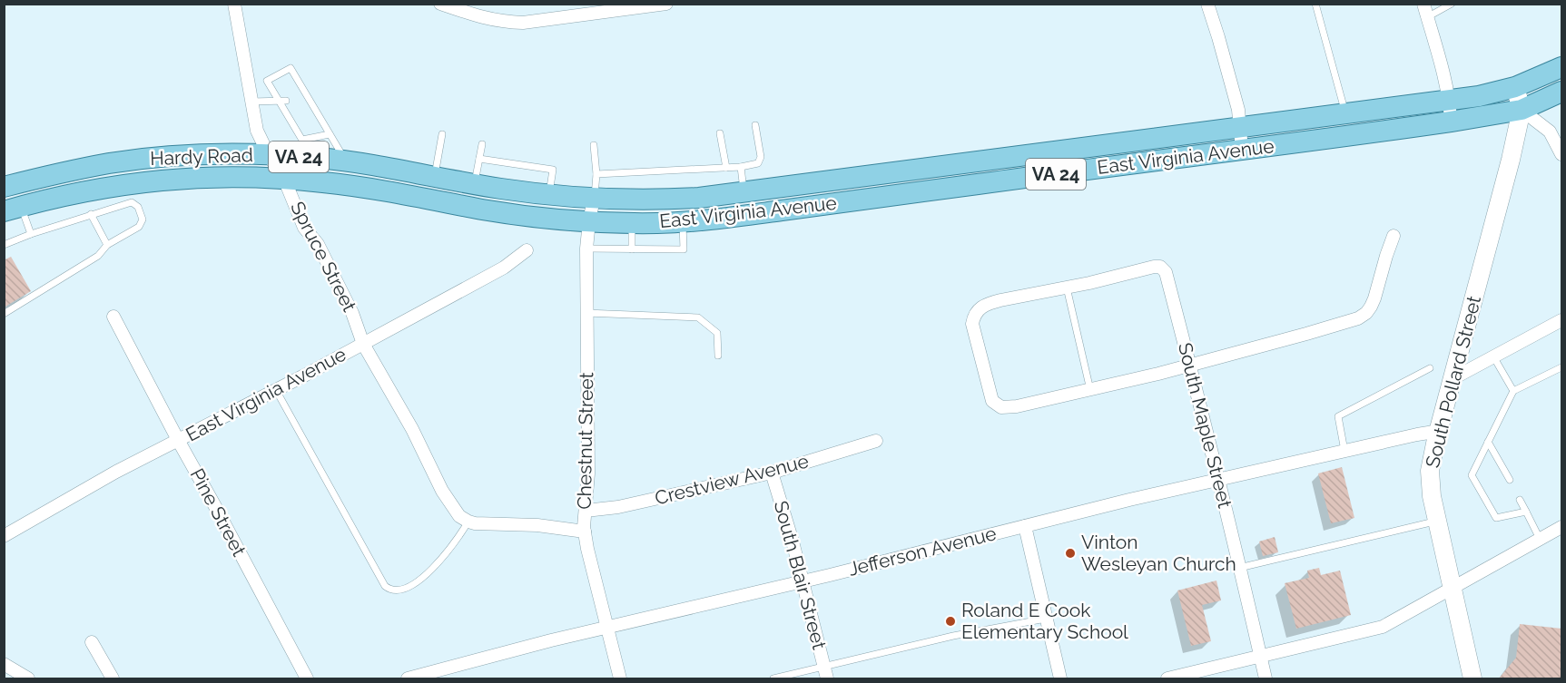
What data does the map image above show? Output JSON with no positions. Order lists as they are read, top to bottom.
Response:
{
  "streets": {
    "main road": [
      "Hardy Road",
      "VA 24",
      "East Virginia Avenue",
      "South Pollard Street"
    ],
    "street": [
      "Spruce Street",
      "South Maple Street",
      "Chestnut Street",
      "Crestview Avenue",
      "Pine Street",
      "Jefferson Avenue",
      "South Blair Street"
    ]
  },
  "crossings": [
    ["Hardy Road", "East Virginia Avenue"],
    ["Hardy Road", "Spruce Street"],
    ["Hardy Road", "Chestnut Street"],
    ["VA 24", "East Virginia Avenue"],
    ["VA 24", "South Pollard Street"],
    ["East Virginia Avenue", "Spruce Street"],
    ["East Virginia Avenue", "South Pollard Street"],
    ["East Virginia Avenue", "Chestnut Street"],
    ["East Virginia Avenue", "Pine Street"],
    ["South Pollard Street", "Jefferson Avenue"],
    ["South Maple Street", "Jefferson Avenue"],
    ["Chestnut Street", "Crestview Avenue"],
    ["Chestnut Street", "Jefferson Avenue"],
    ["Crestview Avenue", "South Blair Street"],
    ["Jefferson Avenue", "South Blair Street"]
  ],
  "places": ["Vinton Wesleyan Church", "Roland E Cook Elementary School"]
}
